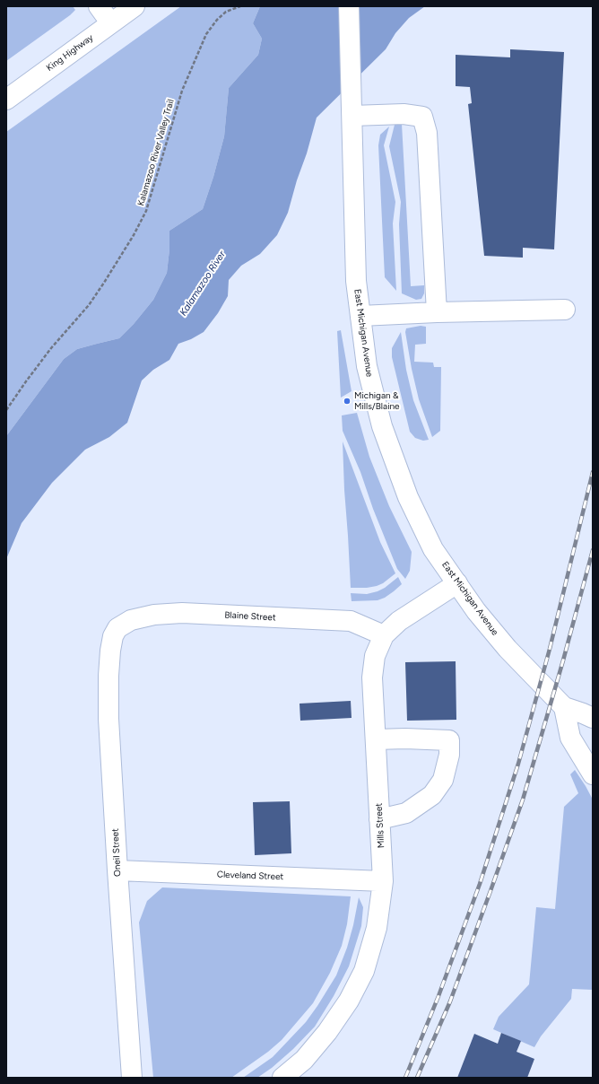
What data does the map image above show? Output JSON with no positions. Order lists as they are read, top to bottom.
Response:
{
  "streets": {
    "street": [
      "King Highway",
      "East Michigan Avenue",
      "Blaine Street",
      "Mills Street",
      "Oneil Street",
      "Cleveland Street"
    ],
    "path": ["Kalamazoo River Valley Trail"]
  },
  "crossings": [
    ["East Michigan Avenue", "Mills Street"],
    ["Blaine Street", "Mills Street"],
    ["Blaine Street", "Oneil Street"],
    ["Mills Street", "Cleveland Street"],
    ["Oneil Street", "Cleveland Street"]
  ],
  "water": ["Kalamazoo River"],
  "places": ["Michigan & Mills/Blaine"]
}
